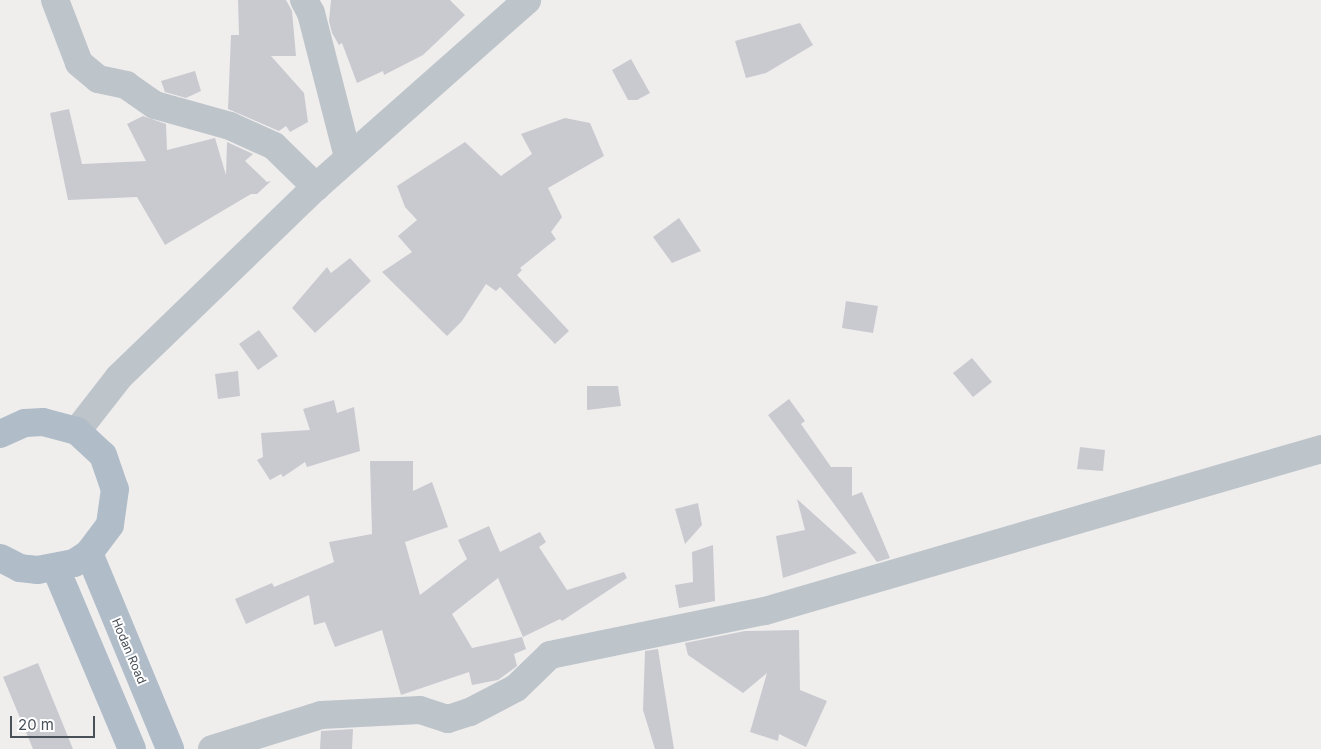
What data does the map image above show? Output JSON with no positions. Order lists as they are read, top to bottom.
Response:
{
  "streets": {
    "main road": ["Hodan Road"]
  },
  "scale_bar": "20 m"
}
